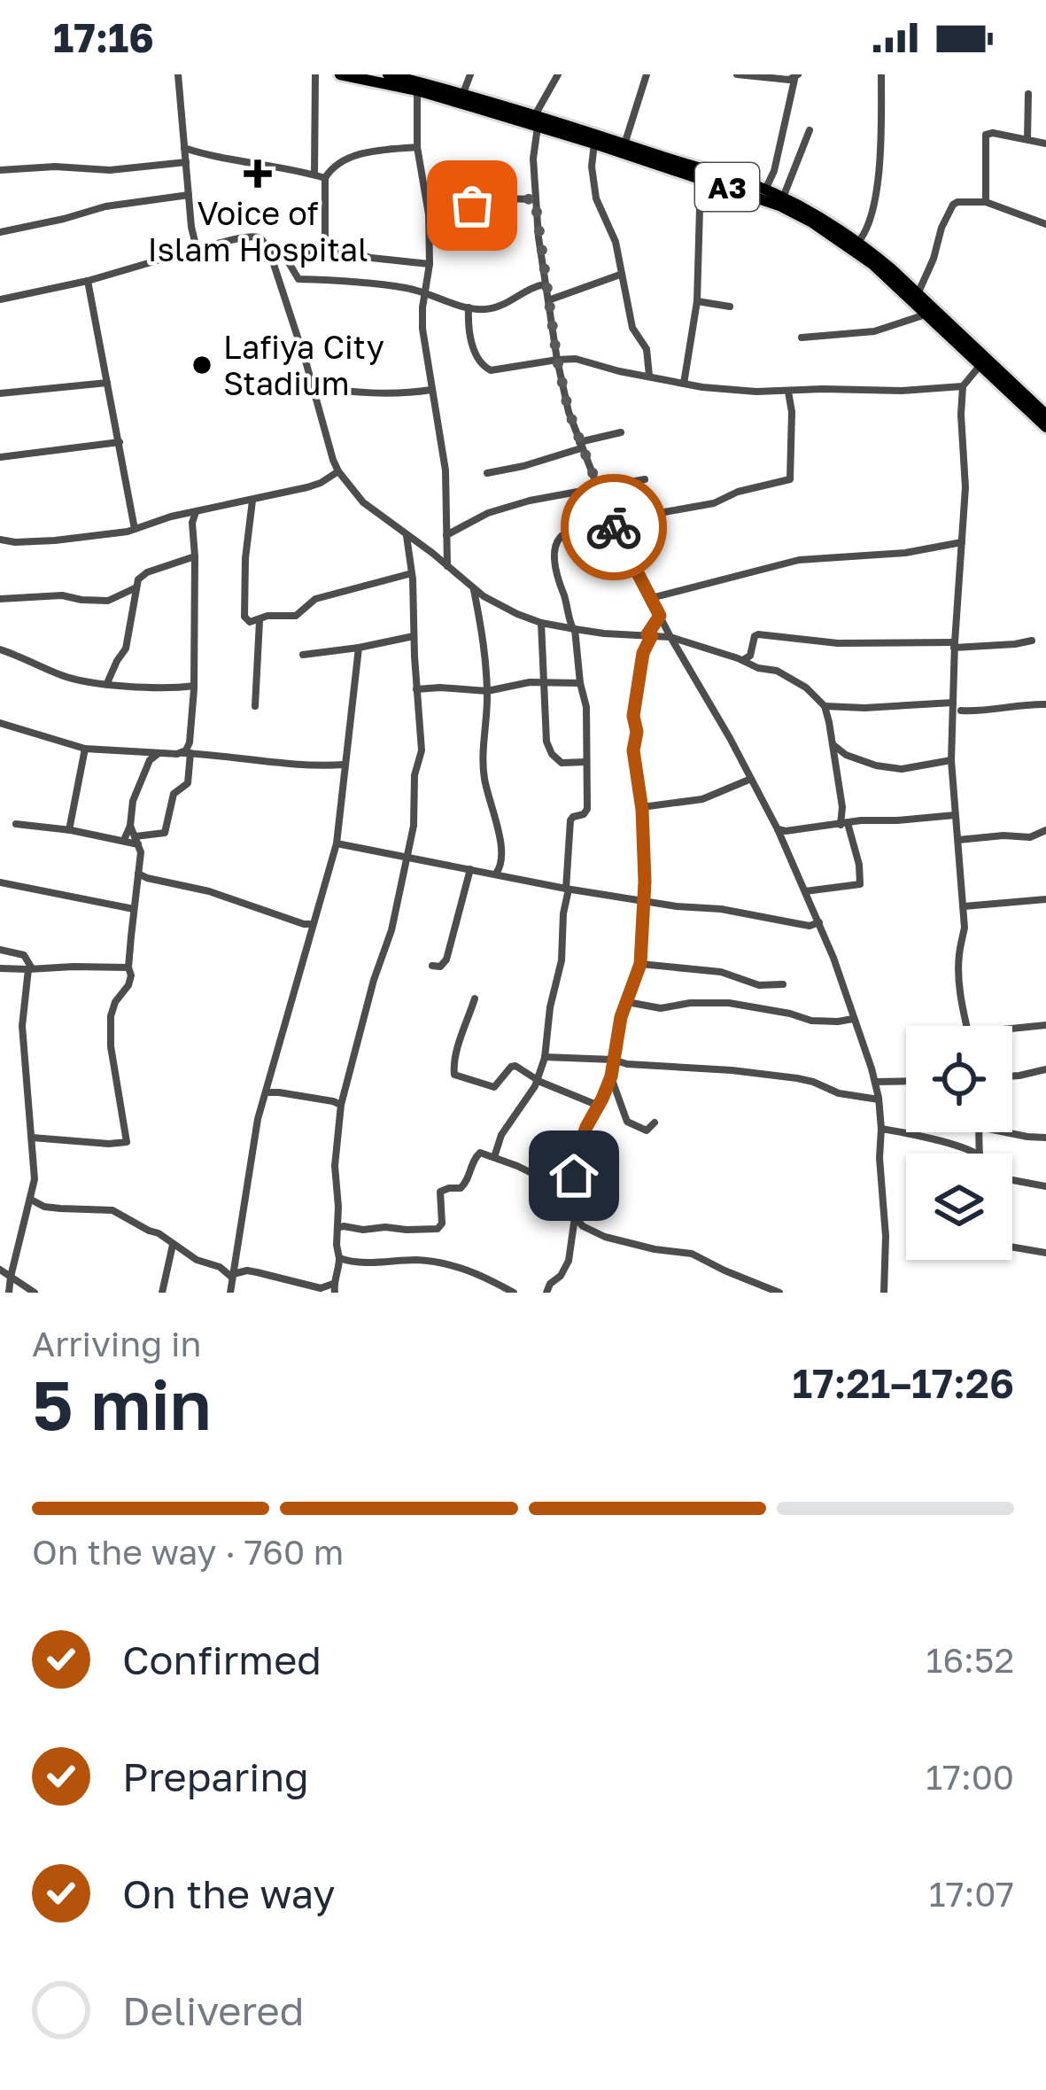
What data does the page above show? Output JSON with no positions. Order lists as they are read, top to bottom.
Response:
{
  "streets": {
    "highway": ["A3"]
  },
  "places": {
    "health": ["Voice of Islam Hospital"],
    "other": ["Lafiya City Stadium"]
  },
  "page": {
    "status": "17:16",
    "heading": ["5 min", "Arriving in", "17:21–17:26"],
    "bar": "On the way · 760 m",
    "list": [
      ["Confirmed", "16:52"],
      ["Preparing", "17:00"],
      ["On the way", "17:07"],
      "Delivered"
    ]
  }
}
